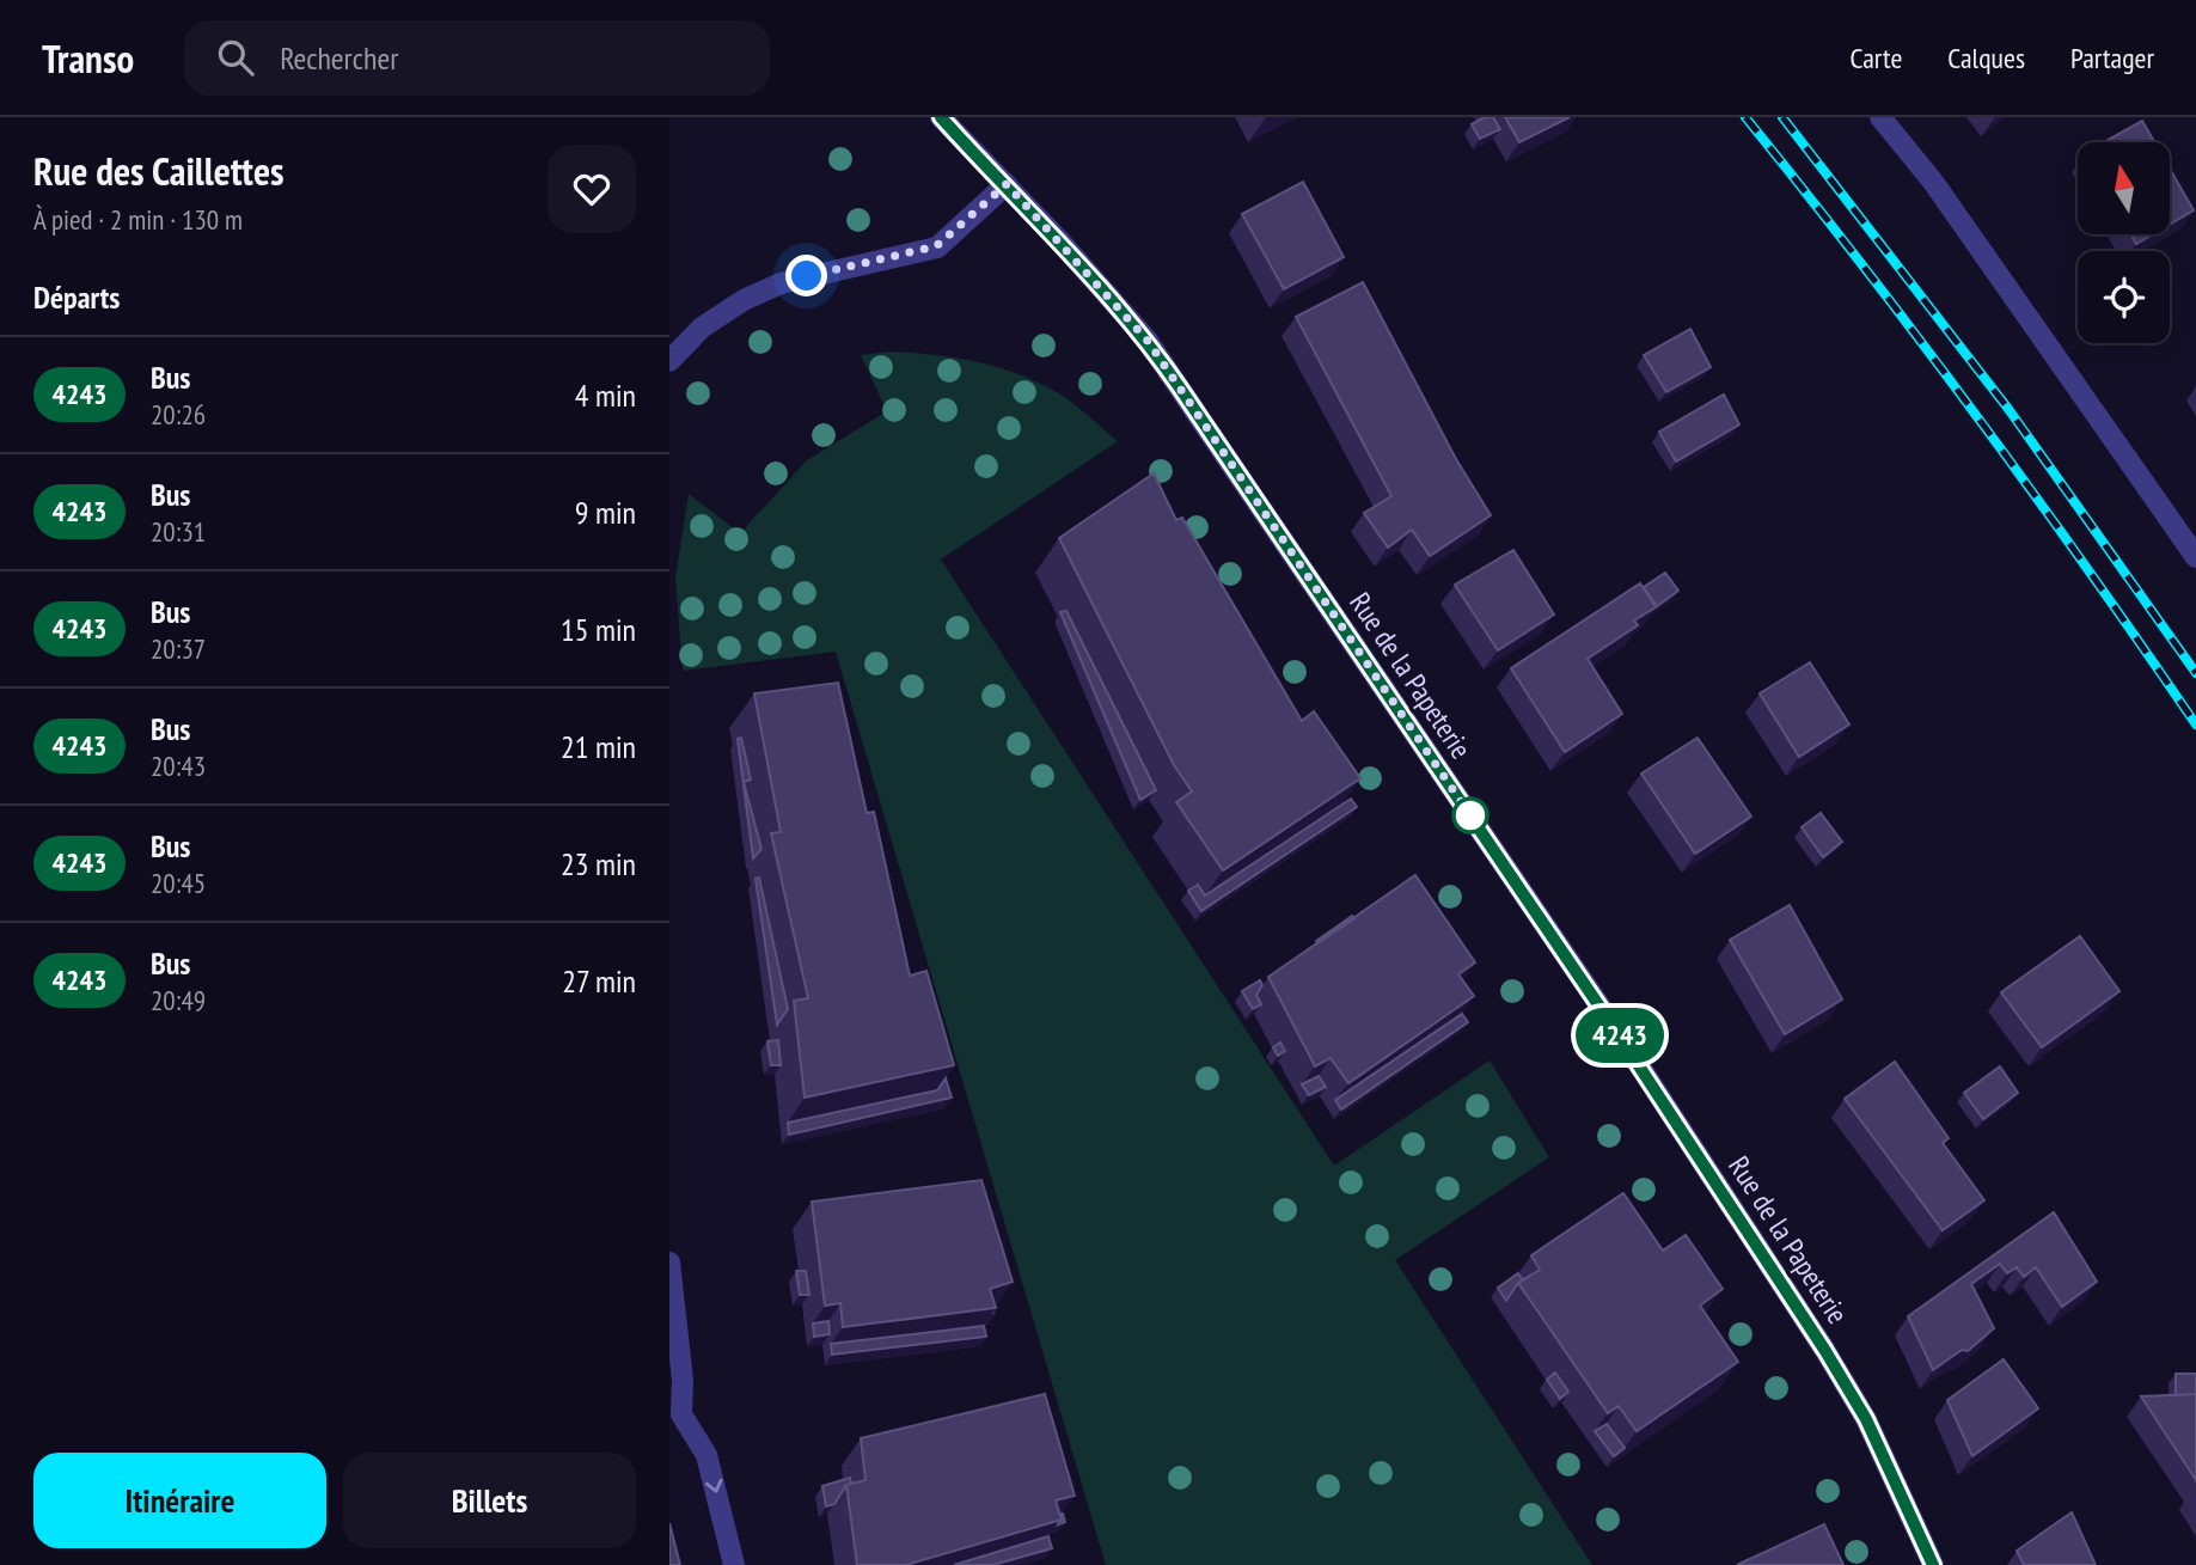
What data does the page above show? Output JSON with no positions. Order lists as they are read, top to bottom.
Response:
{
  "streets": {
    "street": ["Rue de la Papeterie"]
  },
  "lines": ["bus line 4243"],
  "north": "top",
  "page": {
    "header": "Transo",
    "search": "Rechercher",
    "nav": ["Carte", "Calques", "Partager"],
    "heading": [
      ["Rue des Caillettes", "À pied · 2 min · 130 m"],
      "Départs"
    ],
    "on_map": "4243",
    "list": [
      {
        "mark": "4243",
        "name": "Bus",
        "note": "20:26",
        "value": "4 min"
      },
      {
        "mark": "4243",
        "name": "Bus",
        "note": "20:31",
        "value": "9 min"
      },
      {
        "mark": "4243",
        "name": "Bus",
        "note": "20:37",
        "value": "15 min"
      },
      {
        "mark": "4243",
        "name": "Bus",
        "note": "20:43",
        "value": "21 min"
      },
      {
        "mark": "4243",
        "name": "Bus",
        "note": "20:45",
        "value": "23 min"
      },
      {
        "mark": "4243",
        "name": "Bus",
        "note": "20:49",
        "value": "27 min"
      }
    ],
    "buttons": ["Itinéraire", "Billets"]
  }
}
